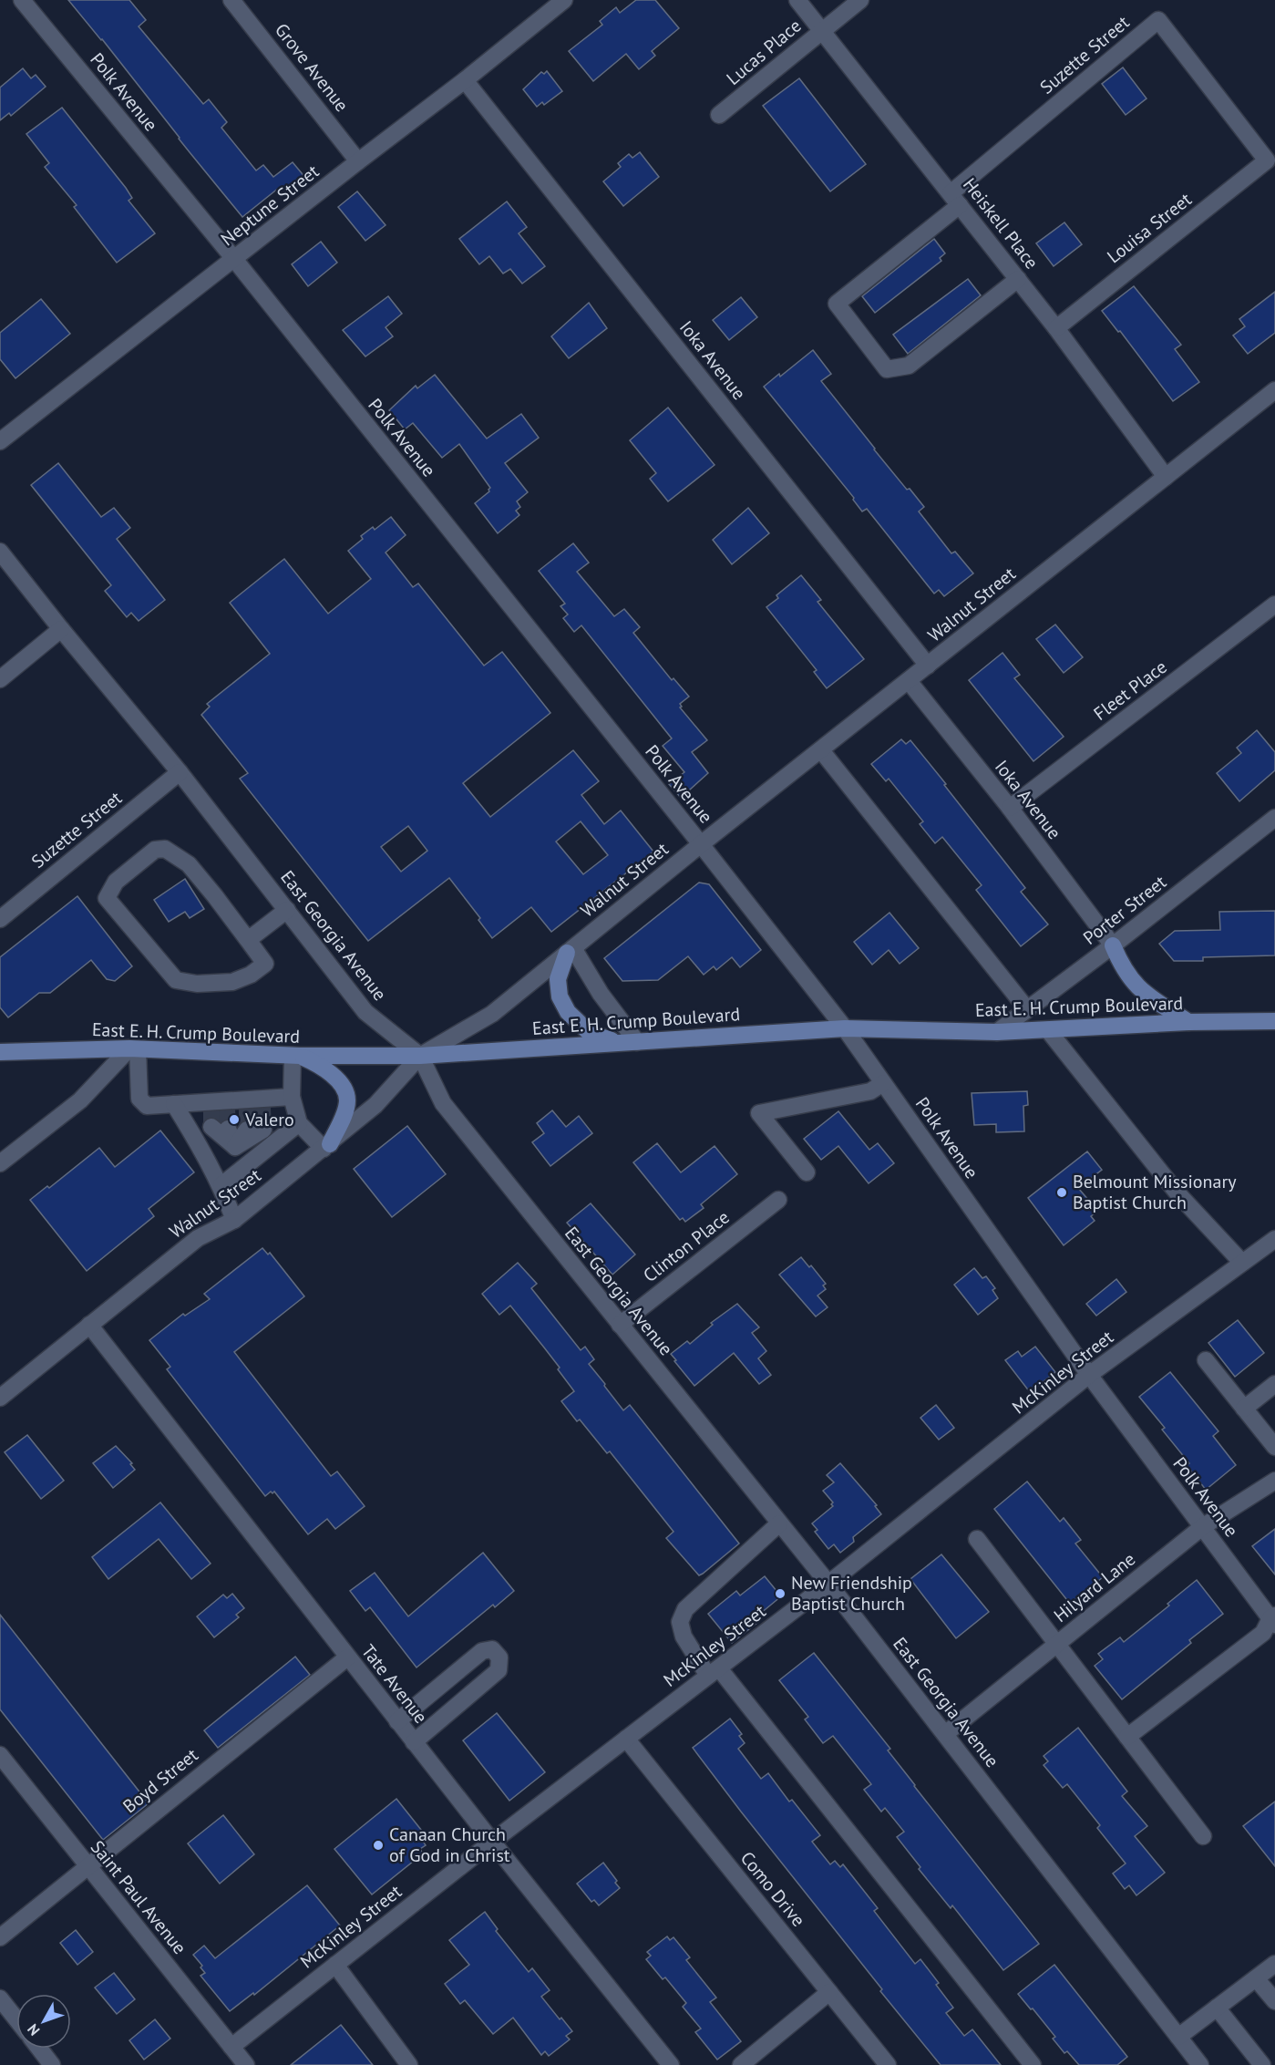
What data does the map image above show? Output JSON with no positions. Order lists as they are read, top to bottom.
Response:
{
  "streets": {
    "main road": ["East E. H. Crump Boulevard"],
    "street": [
      "Lucas Place",
      "Suzette Street",
      "Grove Avenue",
      "Polk Avenue",
      "Neptune Street",
      "Heiskell Place",
      "Louisa Street",
      "Ioka Avenue",
      "Walnut Street",
      "Fleet Place",
      "Porter Street",
      "East Georgia Avenue",
      "Clinton Place",
      "McKinley Street",
      "Hilyard Lane",
      "Tate Avenue",
      "Boyd Street",
      "Como Drive",
      "Saint Paul Avenue"
    ]
  },
  "crossings": [
    ["Lucas Place", "Heiskell Place"],
    ["Suzette Street", "Heiskell Place"],
    ["Suzette Street", "Louisa Street"],
    ["Suzette Street", "East Georgia Avenue"],
    ["Grove Avenue", "Neptune Street"],
    ["Polk Avenue", "Neptune Street"],
    ["Polk Avenue", "Walnut Street"],
    ["Polk Avenue", "East E. H. Crump Boulevard"],
    ["Polk Avenue", "McKinley Street"],
    ["Polk Avenue", "Hilyard Lane"],
    ["Neptune Street", "Ioka Avenue"],
    ["Heiskell Place", "Louisa Street"],
    ["Heiskell Place", "Walnut Street"],
    ["Ioka Avenue", "Walnut Street"],
    ["Ioka Avenue", "Fleet Place"],
    ["Ioka Avenue", "Porter Street"],
    ["Walnut Street", "East Georgia Avenue"],
    ["Walnut Street", "East E. H. Crump Boulevard"],
    ["Walnut Street", "Tate Avenue"],
    ["Porter Street", "East E. H. Crump Boulevard"],
    ["East Georgia Avenue", "East E. H. Crump Boulevard"],
    ["East Georgia Avenue", "Clinton Place"],
    ["East Georgia Avenue", "McKinley Street"],
    ["East Georgia Avenue", "Hilyard Lane"],
    ["McKinley Street", "Tate Avenue"],
    ["McKinley Street", "Como Drive"],
    ["McKinley Street", "Saint Paul Avenue"],
    ["Tate Avenue", "Boyd Street"],
    ["Boyd Street", "Saint Paul Avenue"]
  ],
  "places": [
    "Valero",
    "Belmount Missionary Baptist Church",
    "New Friendship Baptist Church",
    "Canaan Church of God in Christ"
  ],
  "north": "bottom left"
}
